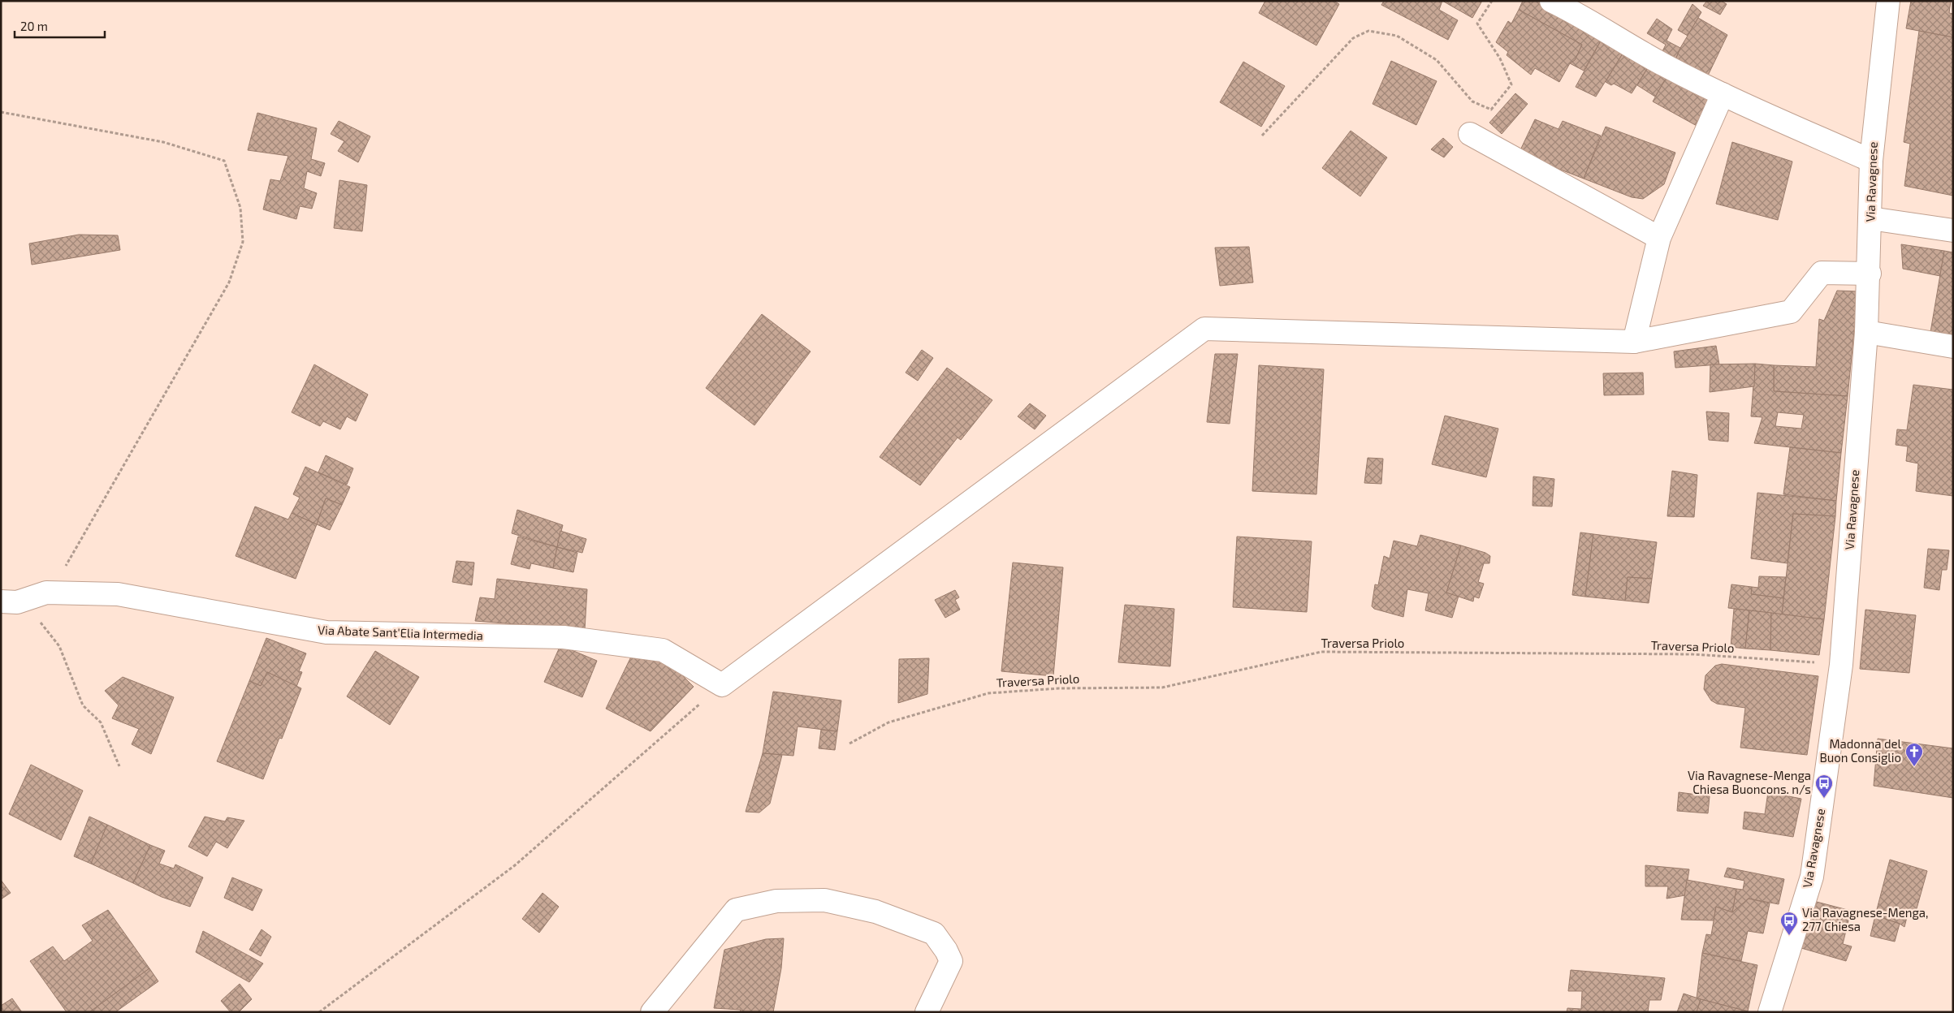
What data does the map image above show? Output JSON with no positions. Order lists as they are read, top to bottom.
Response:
{
  "streets": {
    "street": ["Via Ravagnese", "Via Abate Sant'Elia Intermedia"],
    "path": ["Traversa Priolo"]
  },
  "crossings": [
    ["Via Ravagnese", "Traversa Priolo"]
  ],
  "places": {
    "church": ["Madonna del Buon Consiglio"],
    "bus stop": ["Via Ravagnese-Menga Chiesa Buoncons. n/s", "Via Ravagnese-Menga, 277 Chiesa"]
  },
  "scale_bar": "20 m"
}
